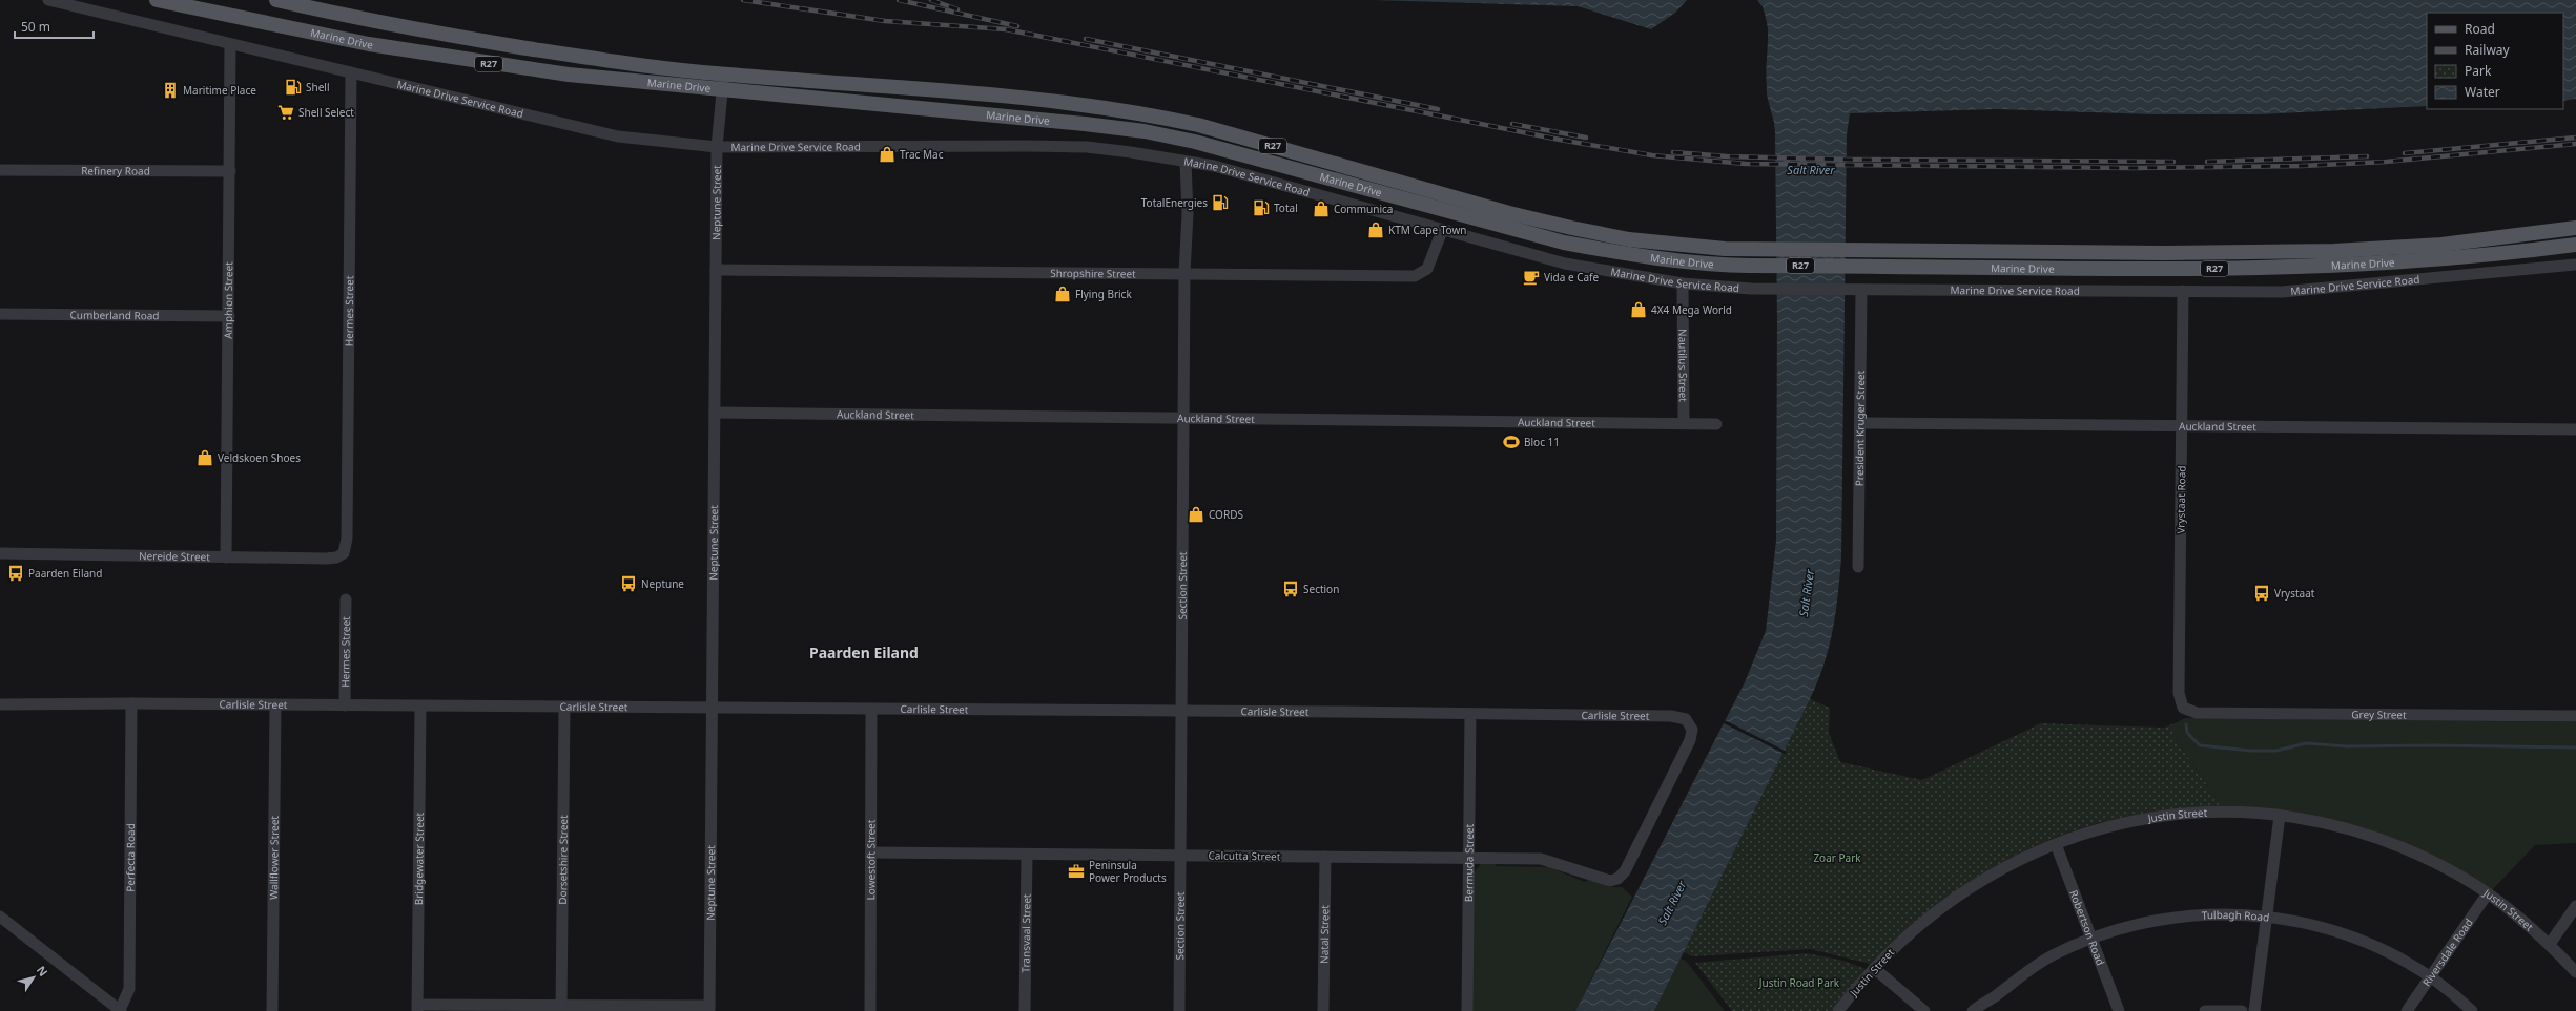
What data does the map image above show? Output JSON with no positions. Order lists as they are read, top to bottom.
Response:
{
  "streets": {
    "main road": ["Marine Drive", "R27"],
    "street": [
      "Marine Drive Service Road",
      "Refinery Road",
      "Neptune Street",
      "Shropshire Street",
      "Amphion Street",
      "Hermes Street",
      "Cumberland Road",
      "Nautilus Street",
      "Auckland Street",
      "President Kruger Street",
      "Vrystaat Road",
      "Nereide Street",
      "Section Street",
      "Carlisle Street",
      "Grey Street",
      "Justin Street",
      "Calcutta Street",
      "Perfecta Road",
      "Wallflower Street",
      "Bridgewater Street",
      "Dorsetshire Street",
      "Lowestoft Street",
      "Bermuda Street",
      "Tulbagh Road",
      "Robertson Road",
      "Transvaal Street",
      "Natal Street",
      "Riversdale Road"
    ]
  },
  "crossings": [
    ["Marine Drive", "Neptune Street"],
    ["Marine Drive Service Road", "Neptune Street"],
    ["Marine Drive Service Road", "Shropshire Street"],
    ["Marine Drive Service Road", "Amphion Street"],
    ["Marine Drive Service Road", "Hermes Street"],
    ["Marine Drive Service Road", "Nautilus Street"],
    ["Marine Drive Service Road", "President Kruger Street"],
    ["Marine Drive Service Road", "Vrystaat Road"],
    ["Marine Drive Service Road", "Section Street"],
    ["Refinery Road", "Amphion Street"],
    ["Neptune Street", "Shropshire Street"],
    ["Neptune Street", "Auckland Street"],
    ["Neptune Street", "Carlisle Street"],
    ["Shropshire Street", "Section Street"],
    ["Amphion Street", "Cumberland Road"],
    ["Amphion Street", "Nereide Street"],
    ["Hermes Street", "Nereide Street"],
    ["Hermes Street", "Carlisle Street"],
    ["Nautilus Street", "Auckland Street"],
    ["Auckland Street", "President Kruger Street"],
    ["Auckland Street", "Vrystaat Road"],
    ["Auckland Street", "Section Street"],
    ["Vrystaat Road", "Grey Street"],
    ["Section Street", "Carlisle Street"],
    ["Section Street", "Calcutta Street"],
    ["Carlisle Street", "Calcutta Street"],
    ["Carlisle Street", "Perfecta Road"],
    ["Carlisle Street", "Wallflower Street"],
    ["Carlisle Street", "Bridgewater Street"],
    ["Carlisle Street", "Dorsetshire Street"],
    ["Carlisle Street", "Lowestoft Street"],
    ["Carlisle Street", "Bermuda Street"],
    ["Justin Street", "Robertson Road"],
    ["Justin Street", "Riversdale Road"],
    ["Calcutta Street", "Lowestoft Street"],
    ["Calcutta Street", "Bermuda Street"],
    ["Calcutta Street", "Transvaal Street"],
    ["Calcutta Street", "Natal Street"],
    ["Tulbagh Road", "Robertson Road"],
    ["Tulbagh Road", "Riversdale Road"]
  ],
  "districts": ["Paarden Eiland"],
  "water": ["Salt River"],
  "parks": ["Zoar Park", "Justin Road Park"],
  "places": {
    "fuel station": ["Shell", "TotalEnergies", "Total"],
    "building": ["Maritime Place"],
    "supermarket": ["Shell Select"],
    "shop": [
      "Trac Mac",
      "Communica",
      "KTM Cape Town",
      "Flying Brick",
      "4X4 Mega World",
      "Veldskoen Shoes",
      "CORDS"
    ],
    "cafe": ["Vida e Cafe"],
    "sports": ["Bloc 11"],
    "bus stop": [
      "Paarden Eiland",
      "Neptune",
      "Section",
      "Vrystaat"
    ],
    "office": ["Peninsula Power Products"]
  },
  "legend": [
    "Road",
    "Railway",
    "Park",
    "Water"
  ],
  "scale_bar": "50 m",
  "north": "top right"
}
